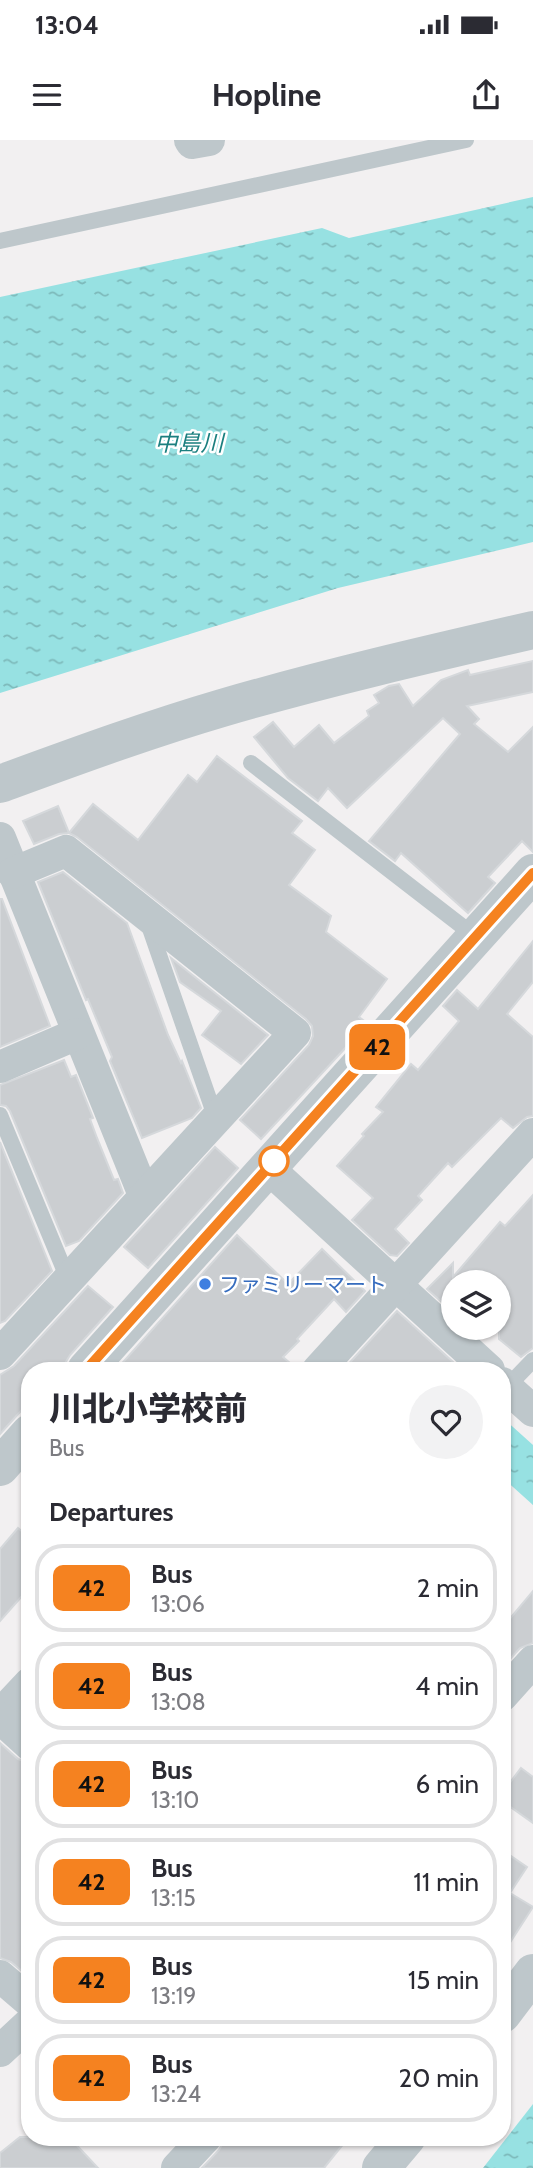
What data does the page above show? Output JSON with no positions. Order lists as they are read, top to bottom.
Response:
{
  "water": ["中島川"],
  "places": ["ファミリーマート"],
  "lines": ["bus line 42"],
  "page": {
    "status": "13:04",
    "header": "Hopline",
    "on_map": "42",
    "heading": [
      ["川北小学校前", "Bus"],
      "Departures"
    ],
    "list": [
      {
        "mark": "42",
        "name": "Bus",
        "note": "13:06",
        "value": "2 min"
      },
      {
        "mark": "42",
        "name": "Bus",
        "note": "13:08",
        "value": "4 min"
      },
      {
        "mark": "42",
        "name": "Bus",
        "note": "13:10",
        "value": "6 min"
      },
      {
        "mark": "42",
        "name": "Bus",
        "note": "13:15",
        "value": "11 min"
      },
      {
        "mark": "42",
        "name": "Bus",
        "note": "13:19",
        "value": "15 min"
      },
      {
        "mark": "42",
        "name": "Bus",
        "note": "13:24",
        "value": "20 min"
      }
    ]
  }
}
